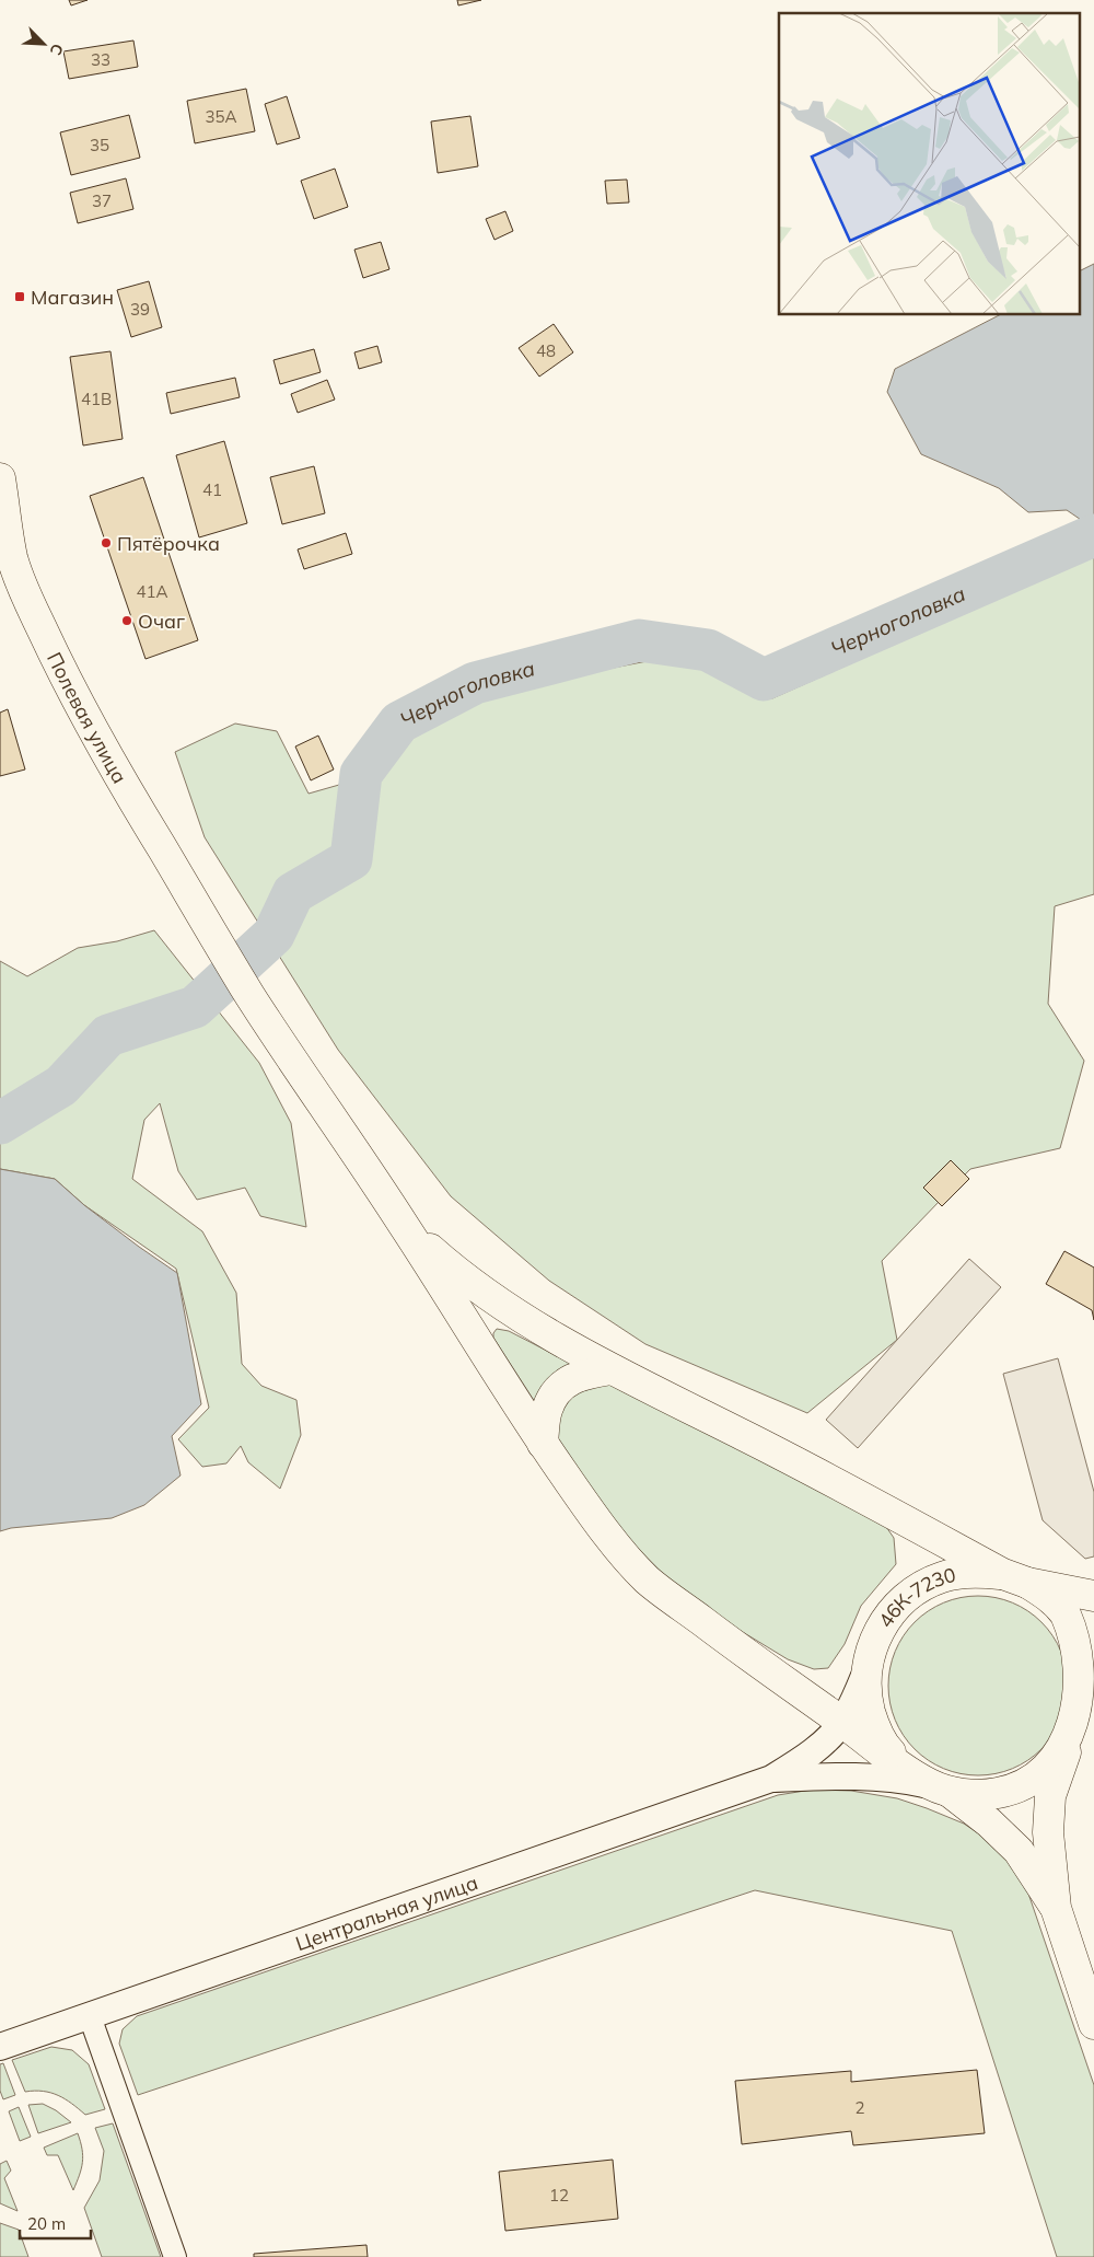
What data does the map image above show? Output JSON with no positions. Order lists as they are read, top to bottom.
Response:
{
  "streets": {
    "main road": ["Полевая улица", "46К-7230"],
    "street": ["Центральная улица"]
  },
  "crossings": [
    ["46К-7230", "Центральная улица"]
  ],
  "water": ["Черноголовка"],
  "places": {
    "transit": ["Магазин"],
    "other": ["Пятёрочка", "Очаг"]
  },
  "house_numbers": [
    "33",
    "35А",
    "35",
    "37",
    "39",
    "48",
    "41В",
    "41",
    "41А",
    "2",
    "12"
  ],
  "scale_bar": "20 m",
  "north": "bottom right"
}
